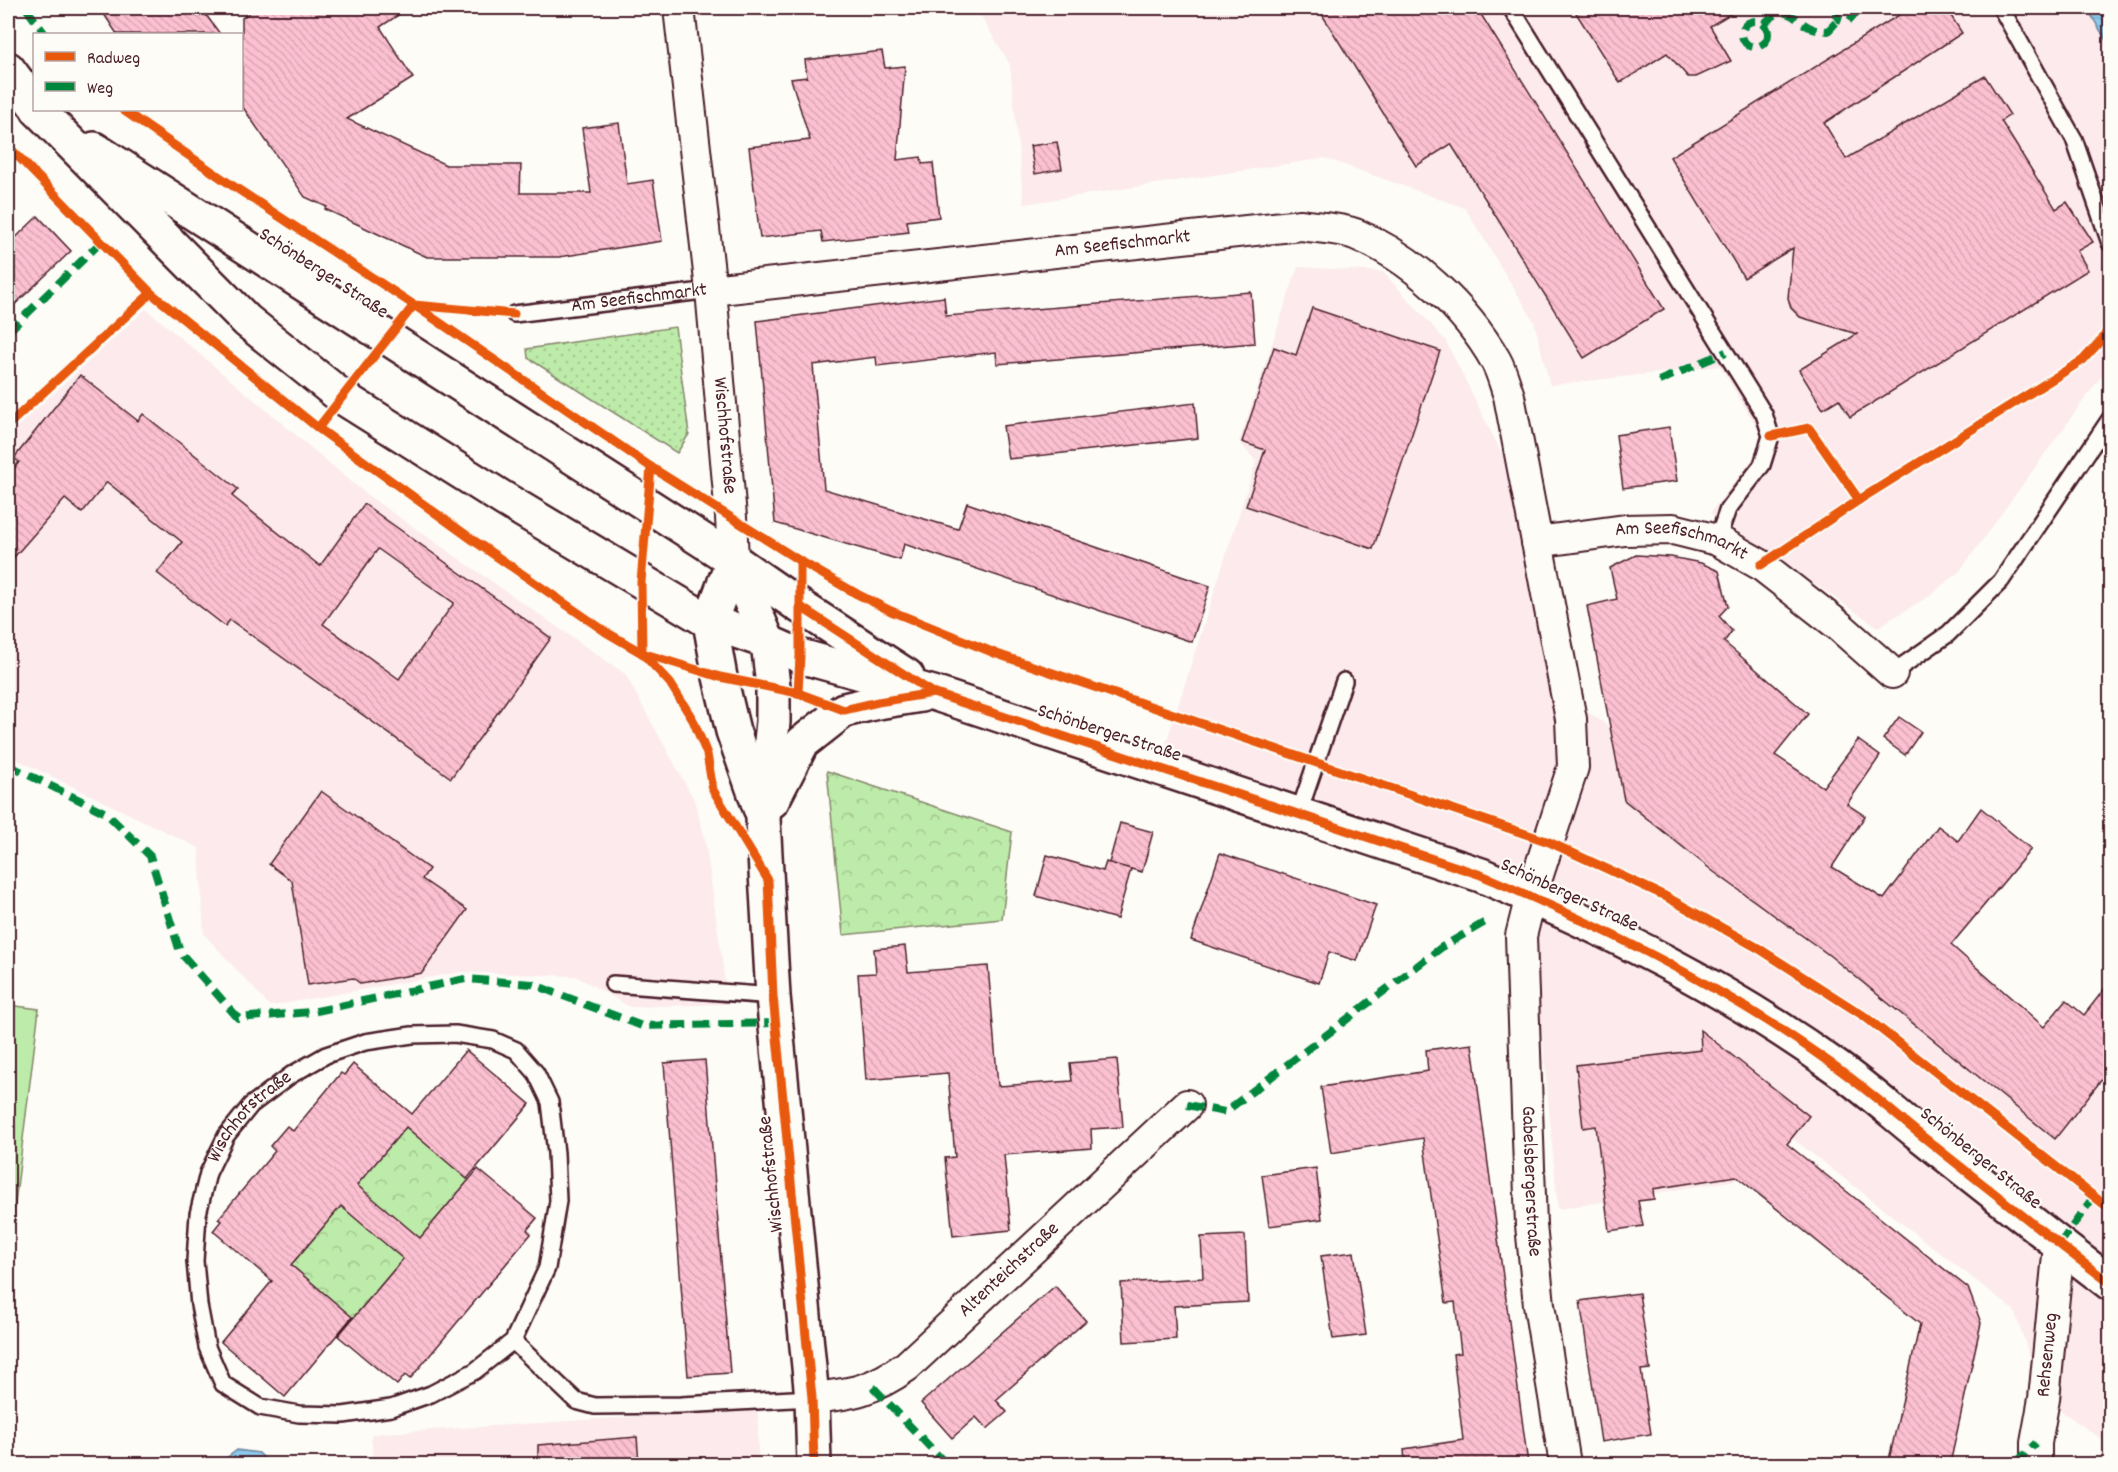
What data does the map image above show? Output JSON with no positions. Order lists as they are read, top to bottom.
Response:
{
  "streets": {
    "main road": ["Schönberger Straße", "Wischhofstraße"],
    "street": [
      "Am Seefischmarkt",
      "Gabelsbergerstraße",
      "Altenteichstraße",
      "Rehsenweg"
    ]
  },
  "crossings": [
    ["Am Seefischmarkt", "Schönberger Straße"],
    ["Am Seefischmarkt", "Wischhofstraße"],
    ["Am Seefischmarkt", "Gabelsbergerstraße"],
    ["Schönberger Straße", "Wischhofstraße"],
    ["Schönberger Straße", "Gabelsbergerstraße"],
    ["Schönberger Straße", "Rehsenweg"],
    ["Wischhofstraße", "Altenteichstraße"]
  ],
  "legend": ["Radweg", "Weg"]
}
